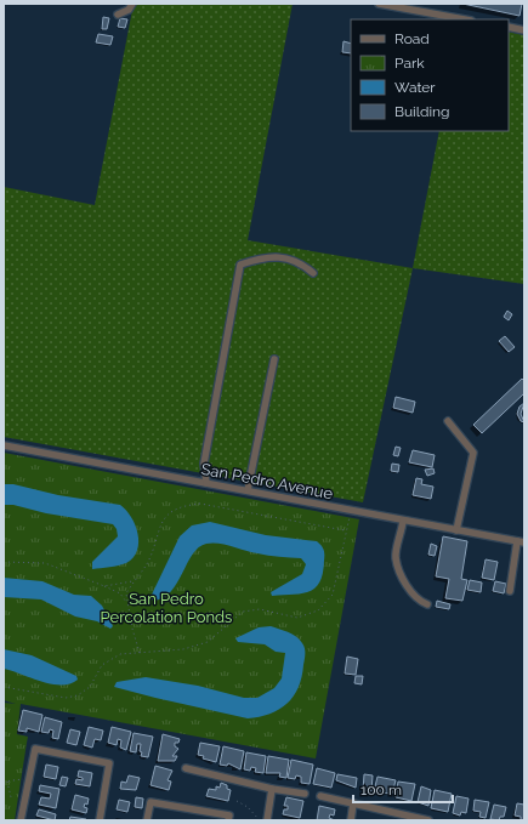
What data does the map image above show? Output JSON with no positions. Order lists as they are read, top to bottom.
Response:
{
  "streets": {
    "street": ["San Pedro Avenue"]
  },
  "parks": ["San Pedro Percolation Ponds"],
  "legend": [
    "Road",
    "Park",
    "Water",
    "Building"
  ],
  "scale_bar": "100 m"
}
